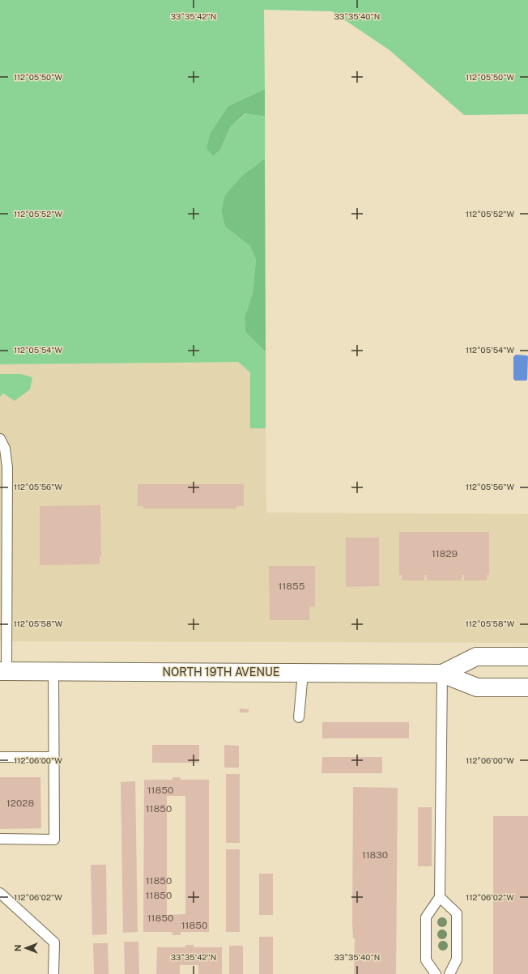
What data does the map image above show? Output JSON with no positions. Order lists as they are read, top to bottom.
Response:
{
  "streets": {
    "main road": ["NORTH 19TH AVENUE"]
  },
  "house_numbers": [
    "11829",
    "11855",
    "11850",
    "12028",
    "11850",
    "11830",
    "11850",
    "11850",
    "11850",
    "11850"
  ],
  "north": "left",
  "coordinates": [
    "33°35'42\"N",
    "33°35'40\"N",
    "112°05'50\"W",
    "112°05'52\"W",
    "112°05'54\"W",
    "112°05'56\"W",
    "112°05'58\"W",
    "112°06'00\"W",
    "112°06'02\"W"
  ]
}
